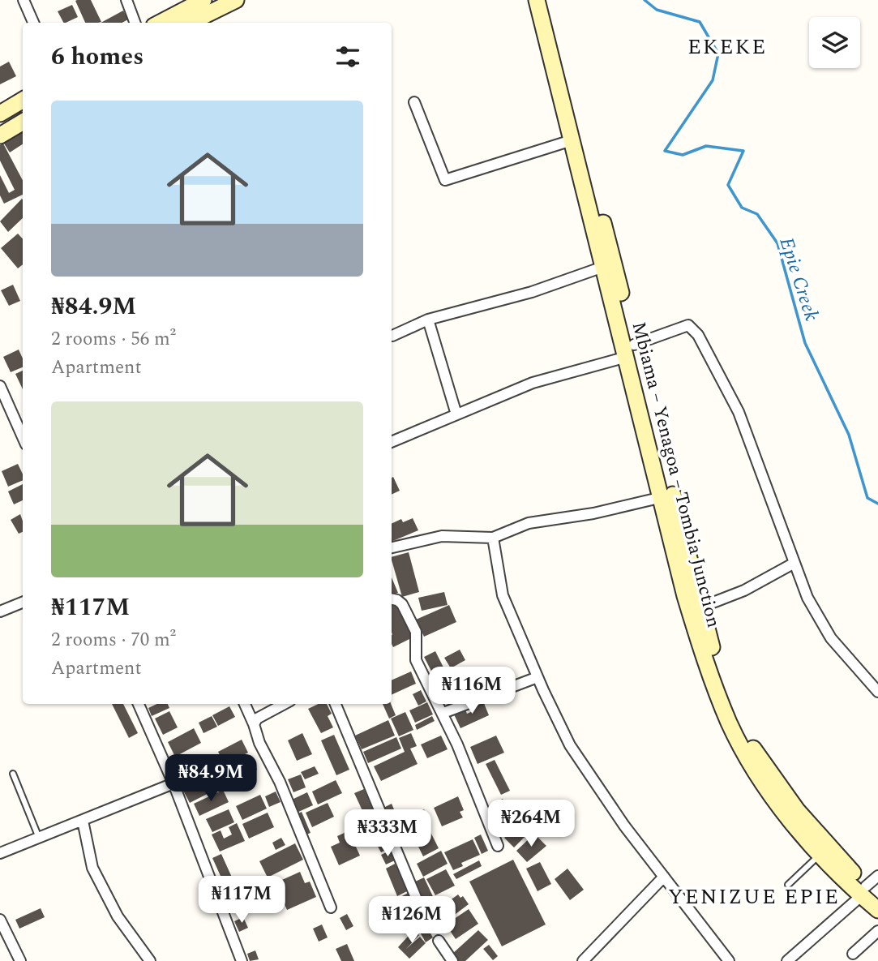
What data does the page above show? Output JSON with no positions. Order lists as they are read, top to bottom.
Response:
{
  "streets": {
    "main road": ["Mbiama – Yenagoa – Tombia Junction"]
  },
  "districts": ["EKEKE", "YENIZUE EPIE"],
  "water": ["Epie Creek"],
  "page": {
    "heading": "6 homes",
    "list": [
      {
        "name": "₦84.9M",
        "note": "2 rooms · 56 m² · Apartment"
      },
      {
        "name": "₦117M",
        "note": "2 rooms · 70 m² · Apartment"
      }
    ],
    "price": [
      "₦116M",
      "₦84.9M",
      "₦264M",
      "₦333M",
      "₦117M",
      "₦126M"
    ]
  }
}
